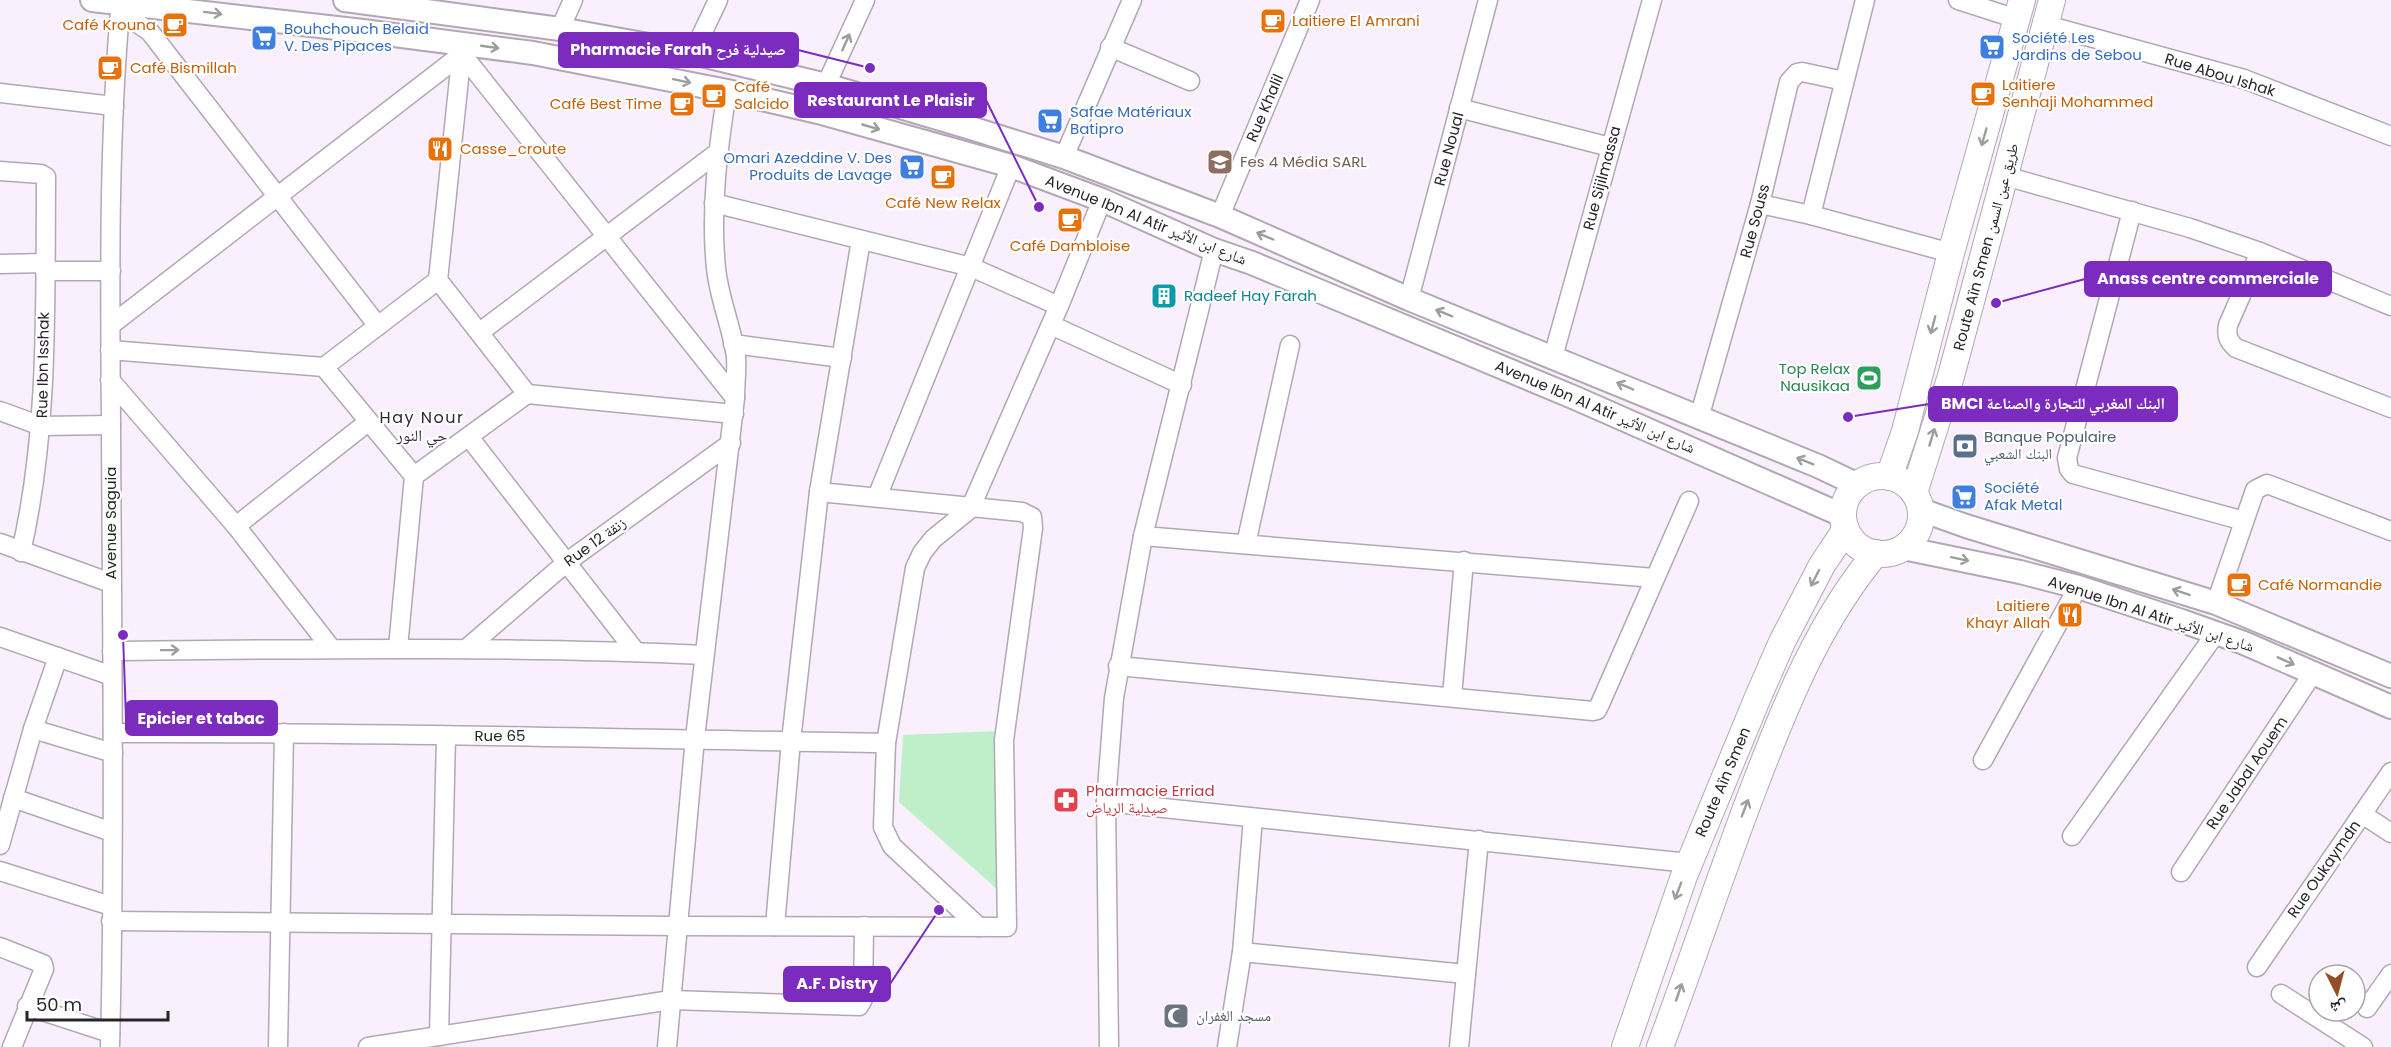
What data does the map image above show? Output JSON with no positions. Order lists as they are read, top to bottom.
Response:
{
  "streets": {
    "main road": ["Route Aïn Smen طريق عين السمن", "Route Aïn Smen"],
    "street": [
      "Rue Abou Ishak",
      "Rue Khalil",
      "Rue Noual",
      "Rue Sijilmassa",
      "Avenue Ibn Al Atir شارع ابن الأثير",
      "Rue Souss",
      "Rue Ibn Isshak",
      "Avenue Saguia",
      "Rue 12 زنقة",
      "Rue 65",
      "Rue Jabal Aouem",
      "Rue Oukaymdn"
    ]
  },
  "crossings": [
    ["Rue Abou Ishak", "Route Aïn Smen طريق عين السمن"],
    ["Rue Khalil", "Avenue Ibn Al Atir شارع ابن الأثير"],
    ["Rue Noual", "Avenue Ibn Al Atir شارع ابن الأثير"],
    ["Rue Sijilmassa", "Avenue Ibn Al Atir شارع ابن الأثير"],
    ["Avenue Ibn Al Atir شارع ابن الأثير", "Rue Souss"],
    ["Avenue Ibn Al Atir شارع ابن الأثير", "Route Aïn Smen طريق عين السمن"],
    ["Avenue Ibn Al Atir شارع ابن الأثير", "Avenue Saguia"],
    ["Avenue Ibn Al Atir شارع ابن الأثير", "Rue Jabal Aouem"],
    ["Avenue Ibn Al Atir شارع ابن الأثير", "Route Aïn Smen"],
    ["Route Aïn Smen طريق عين السمن", "Route Aïn Smen"],
    ["Avenue Saguia", "Rue 65"]
  ],
  "districts": ["Hay Nour حي النور"],
  "places": {
    "cafe": [
      "Laitiere El Amrani",
      "Café Krouna",
      "Café Bismillah",
      "Laitiere Senhaji Mohammed",
      "Café Salcido",
      "Café Best Time",
      "Café New Relax",
      "Café Dambloise",
      "Café Normandie"
    ],
    "supermarket": [
      "Bouhchouch Belaid V. Des Pipaces",
      "Société Les Jardins de Sebou",
      "Safae Matériaux Batipro",
      "Omari Azeddine V. Des Produits de Lavage",
      "Société Afak Metal"
    ],
    "other": [
      "Pharmacie Farah صيدلية فرح",
      "Restaurant Le Plaisir",
      "Anass centre commerciale",
      "BMCI البنك المغربي للتجارة والصناعة",
      "Epicier et tabac",
      "A.F. Distry"
    ],
    "restaurant": ["Casse_croute", "Laitiere Khayr Allah"],
    "school or university": ["Fes 4 Média SARL"],
    "building": ["Radeef Hay Farah"],
    "sports": ["Top Relax Nausikaa"],
    "bank": ["Banque Populaire البنك الشعبي"],
    "pharmacy": ["Pharmacie Erriad صيدلية الرياض"],
    "mosque": ["مسجد الغفران"]
  },
  "scale_bar": "50 m",
  "north": "bottom"
}
